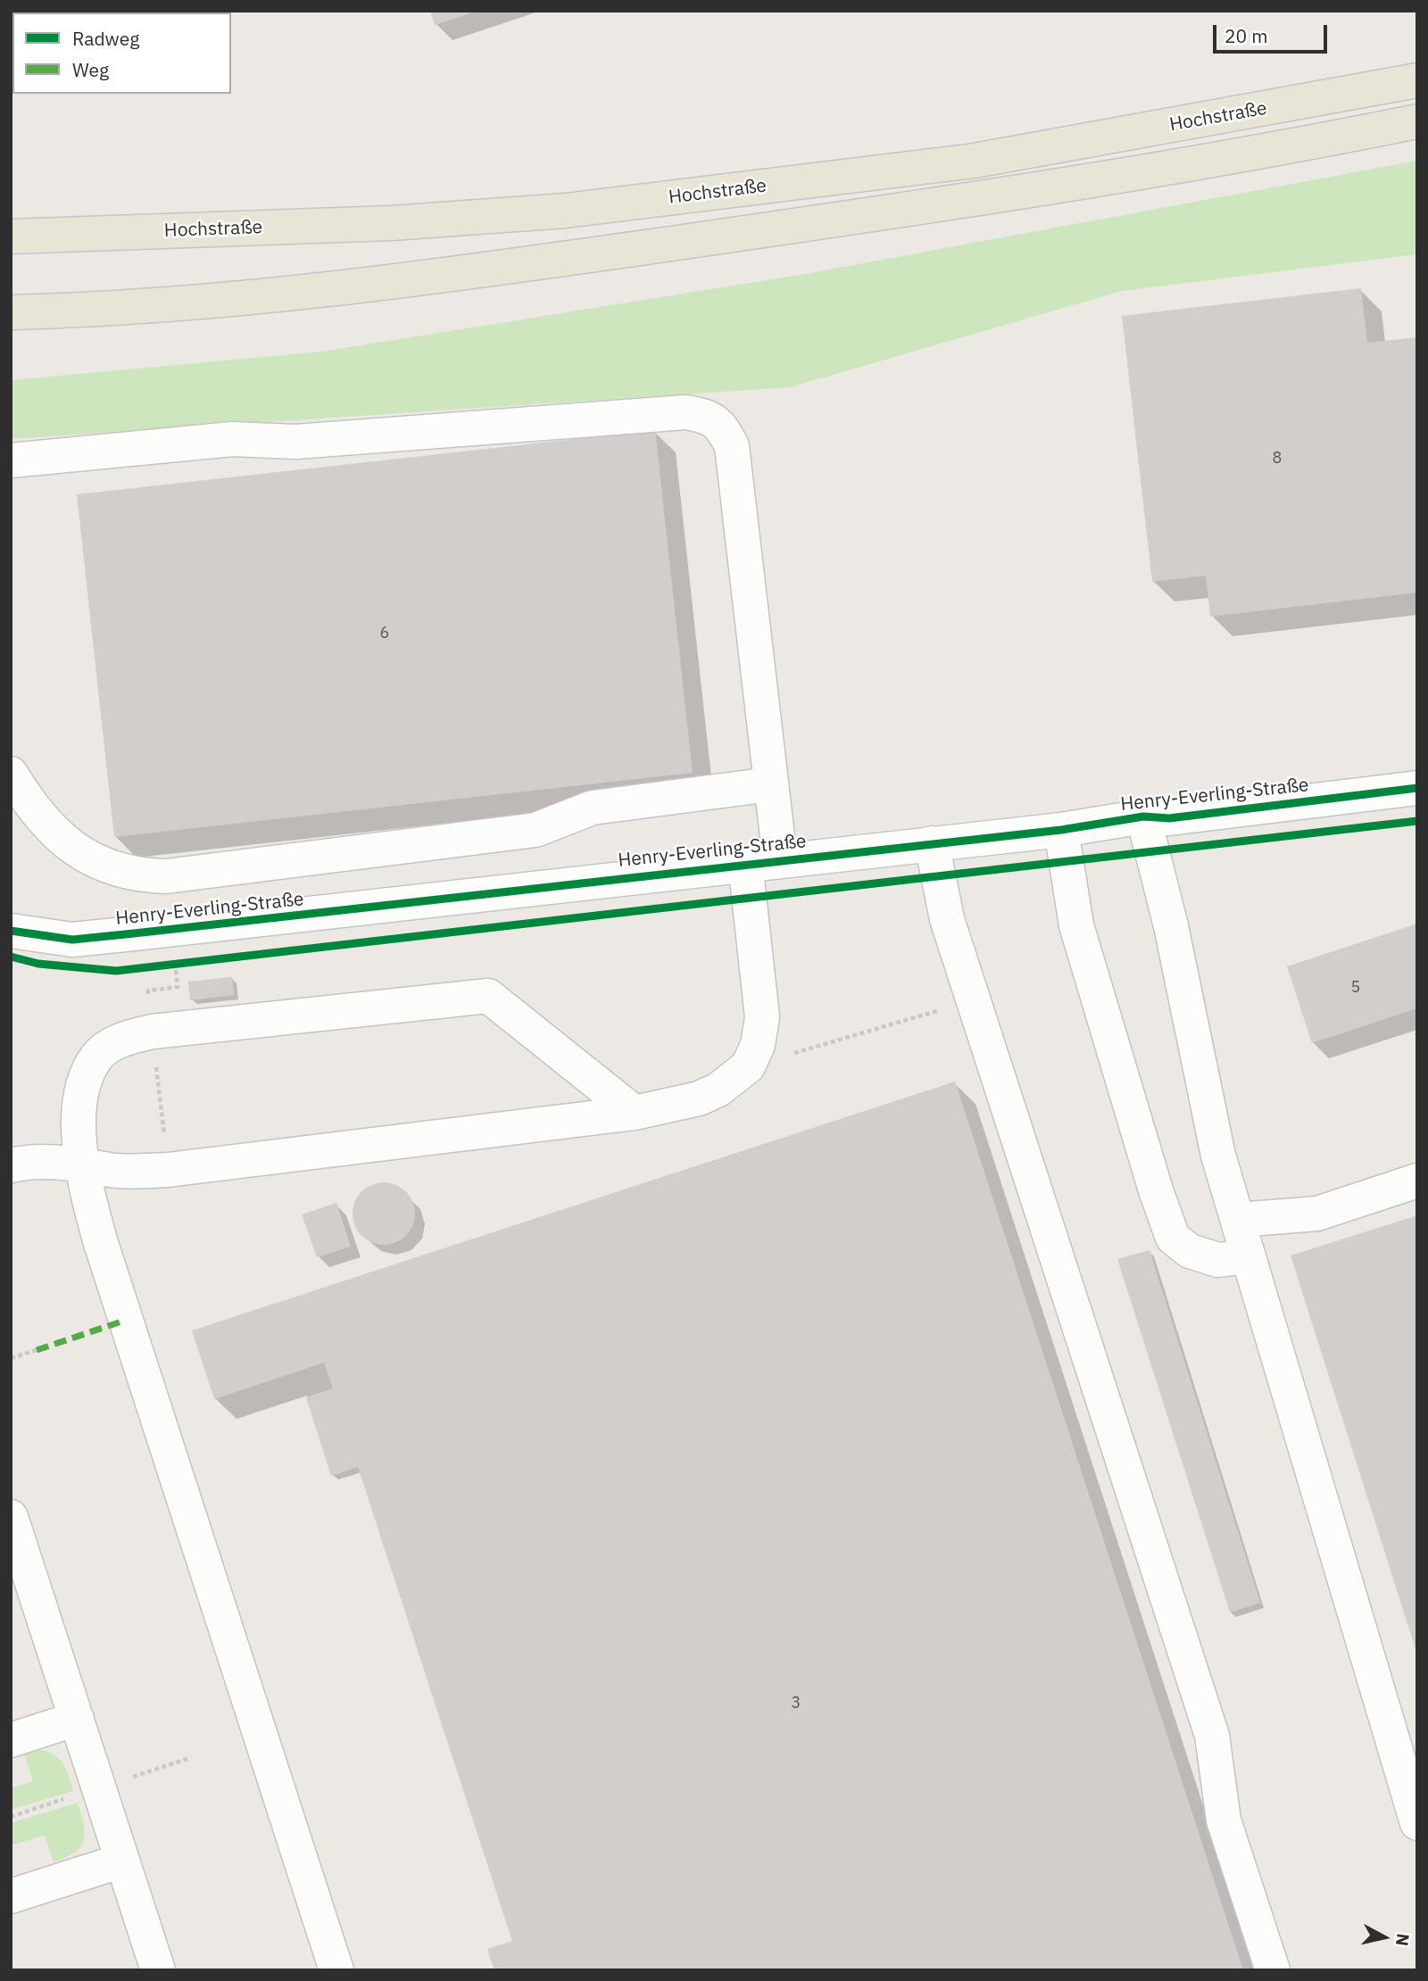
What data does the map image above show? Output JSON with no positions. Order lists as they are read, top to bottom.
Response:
{
  "streets": {
    "main road": ["Hochstraße"],
    "street": ["Henry-Everling-Straße"]
  },
  "house_numbers": [
    "8",
    "6",
    "5",
    "3"
  ],
  "legend": ["Radweg", "Weg"],
  "scale_bar": "20 m",
  "north": "right"
}
